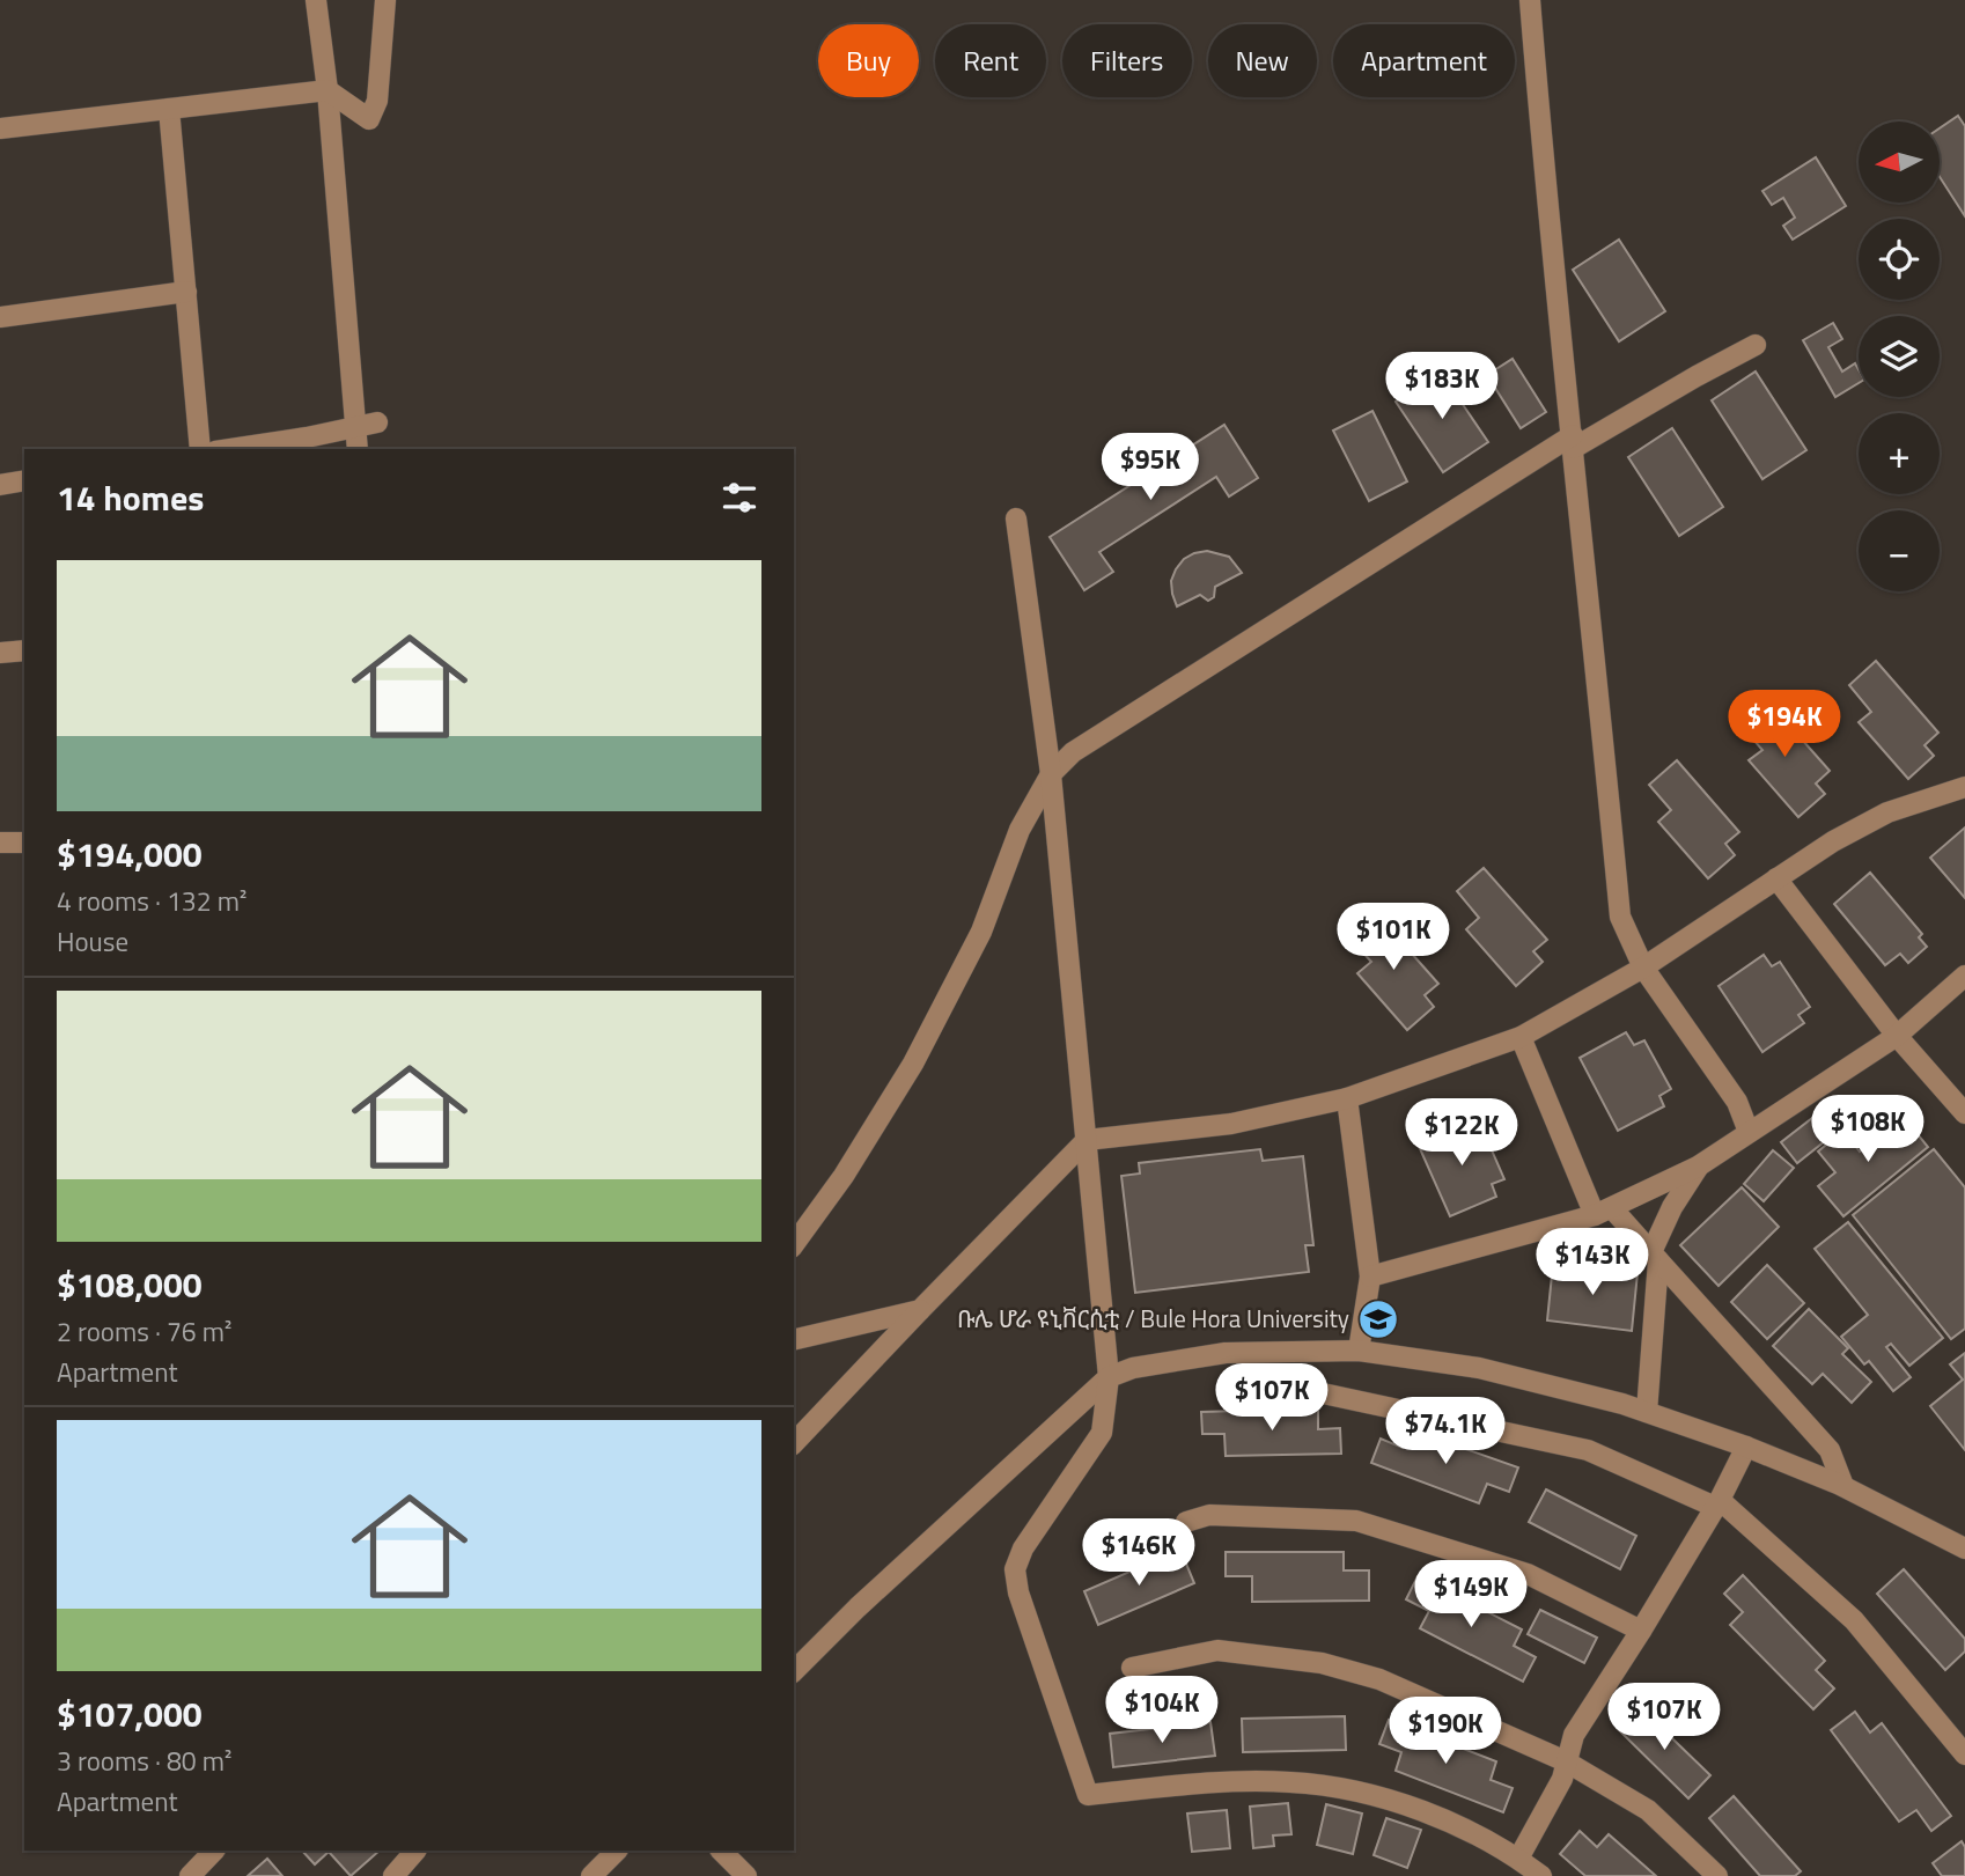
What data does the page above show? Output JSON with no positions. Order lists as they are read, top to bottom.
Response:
{
  "places": {
    "school or university": ["ቡሌ ሆራ ዩኒቨርሲቲ / Bule Hora University"]
  },
  "north": "left",
  "page": {
    "chip": [
      "Buy",
      "Rent",
      "Filters",
      "New",
      "Apartment"
    ],
    "map_buttons": ["+", "−"],
    "price": [
      "$183K",
      "$95K",
      "$194K",
      "$101K",
      "$108K",
      "$122K",
      "$143K",
      "$107K",
      "$74.1K",
      "$146K",
      "$149K",
      "$104K",
      "$107K",
      "$190K"
    ],
    "heading": "14 homes",
    "list": [
      {
        "name": "$194,000",
        "note": "4 rooms · 132 m² · House"
      },
      {
        "name": "$108,000",
        "note": "2 rooms · 76 m² · Apartment"
      },
      {
        "name": "$107,000",
        "note": "3 rooms · 80 m² · Apartment"
      }
    ]
  }
}
